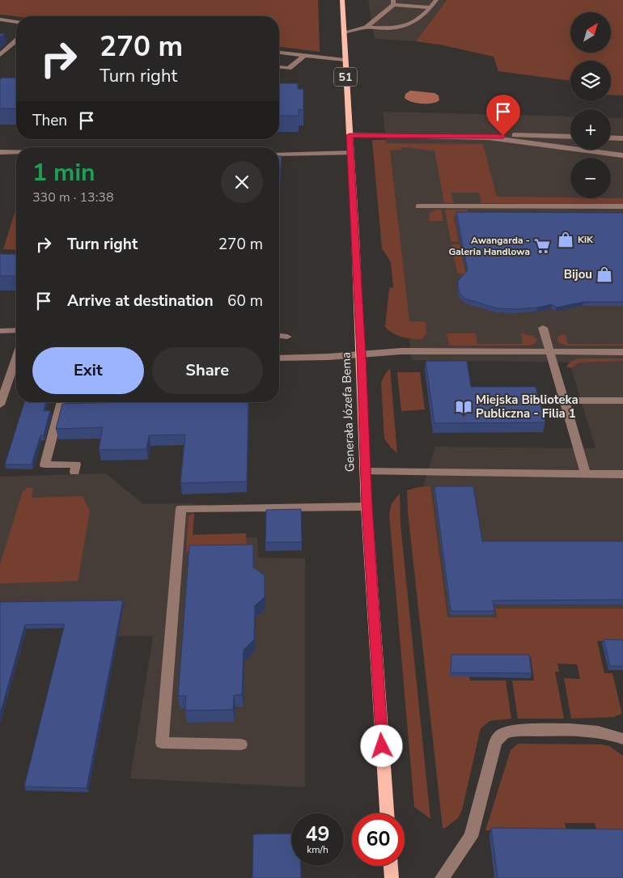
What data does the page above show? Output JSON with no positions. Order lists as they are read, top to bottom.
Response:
{
  "streets": {
    "main road": ["51", "Generała Józefa Bema"]
  },
  "places": {
    "shop": ["KiK", "Bijou"],
    "supermarket": ["Awangarda - Galeria Handlowa"],
    "library": ["Miejska Biblioteka Publiczna - Filia 1"]
  },
  "north": "top right",
  "page": {
    "map_buttons": ["+", "−"],
    "turn": ["270 m", "Turn right"],
    "then": "Then",
    "heading": ["1 min", "330 m · 13:38"],
    "list": [
      {
        "name": "Turn right",
        "value": "270 m"
      },
      {
        "name": "Arrive at destination",
        "value": "60 m"
      }
    ],
    "buttons": ["Exit", "Share"],
    "speed": "49 km/h",
    "limit": "60"
  }
}
